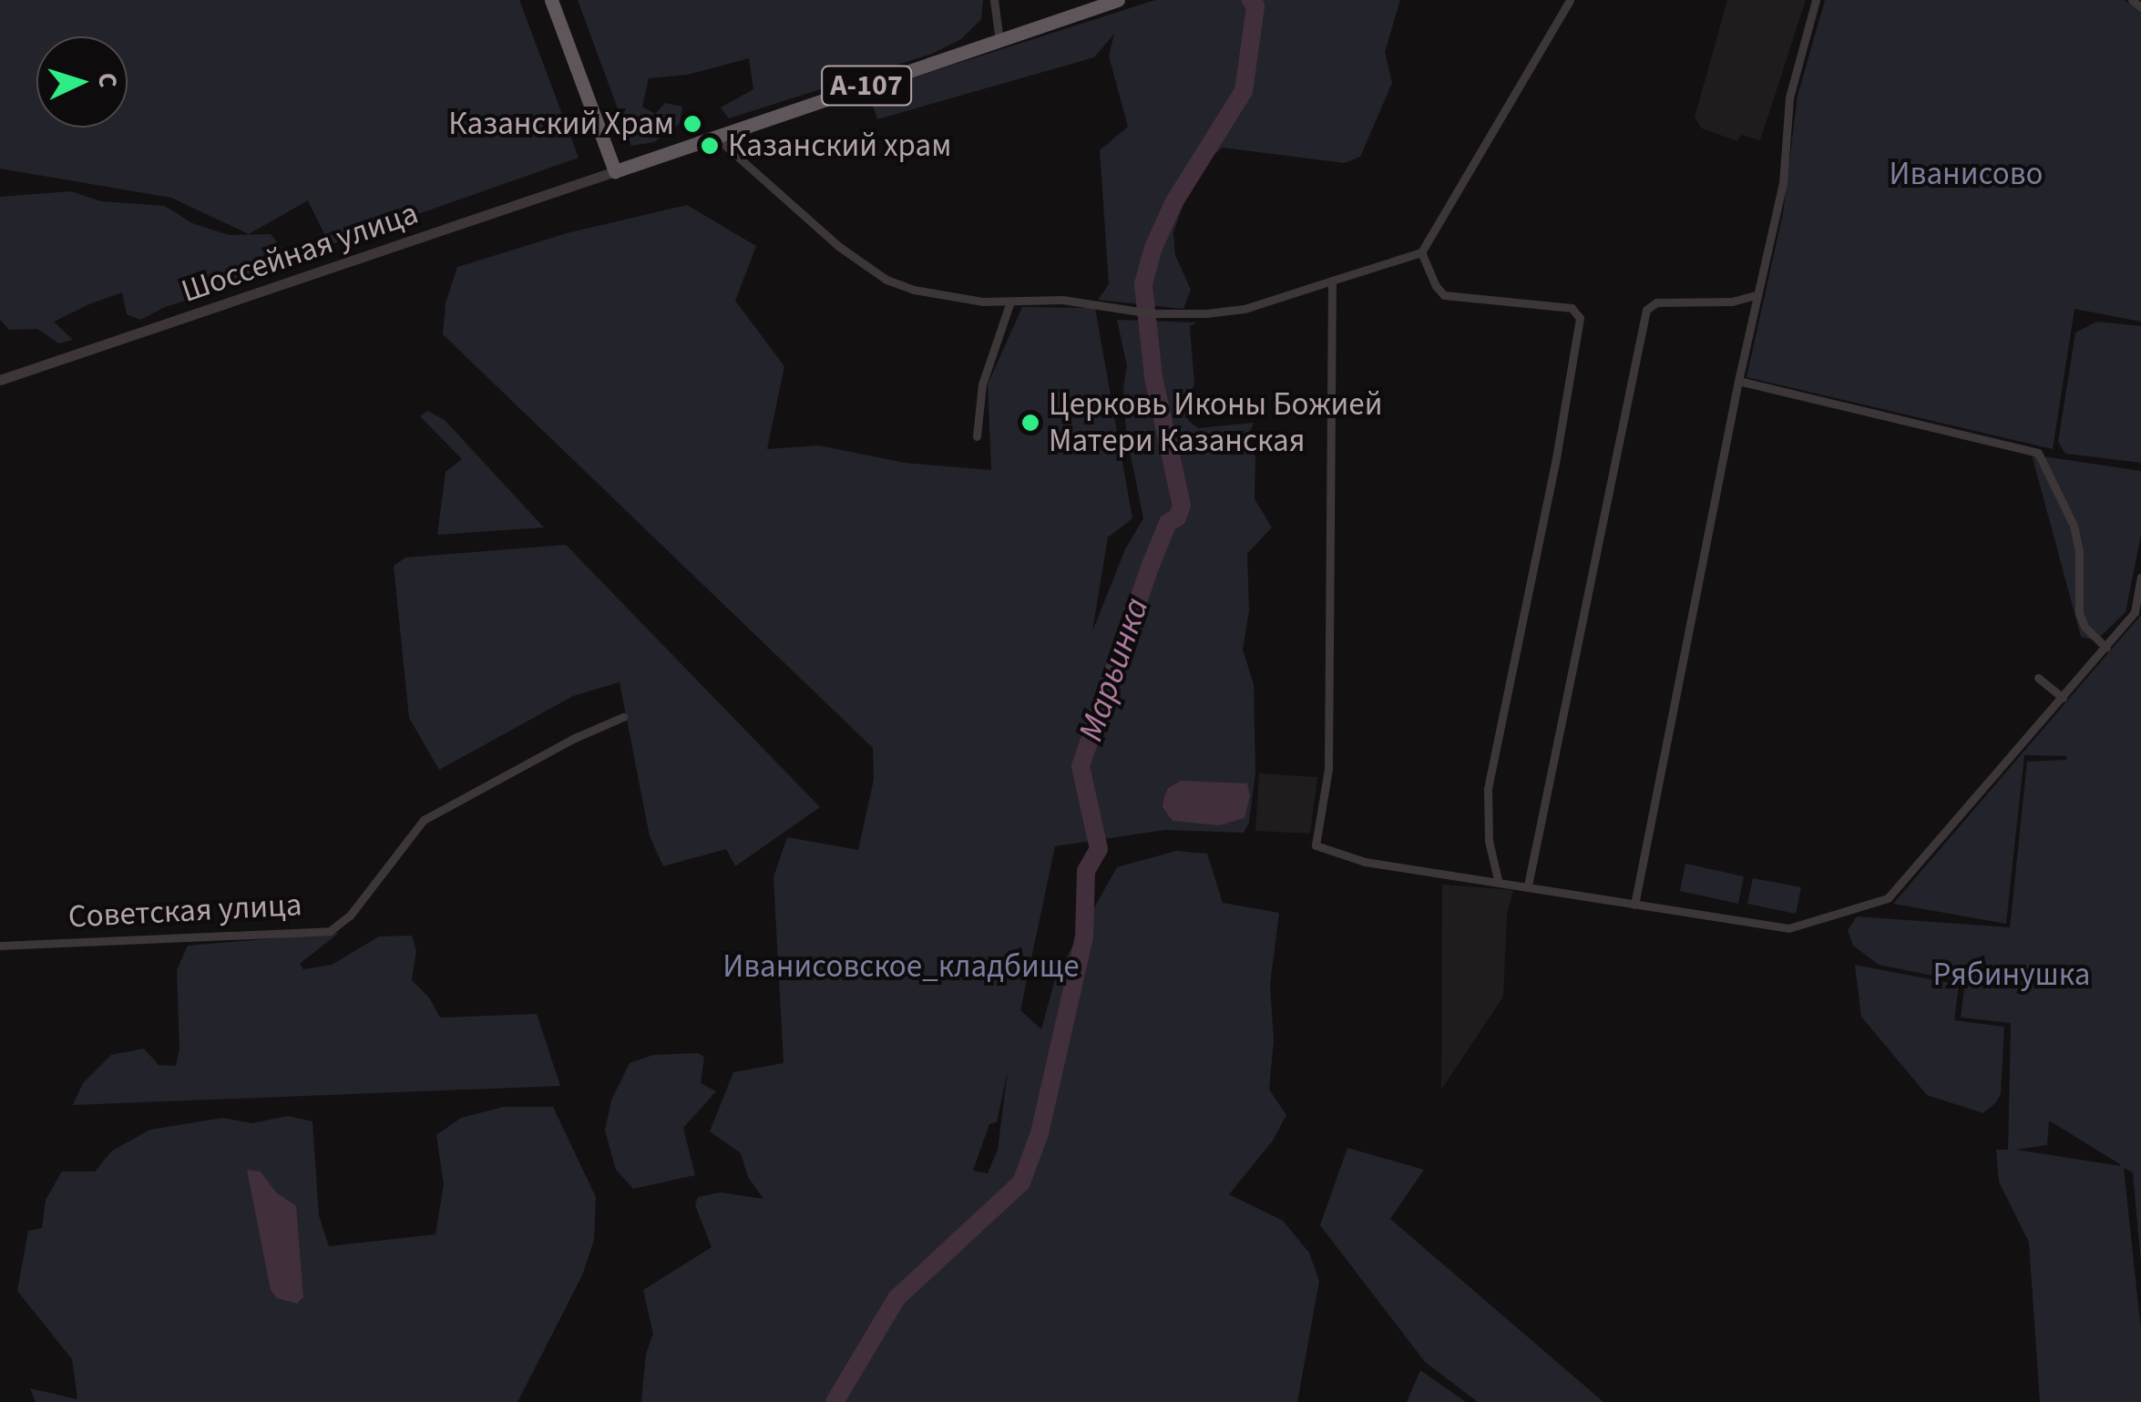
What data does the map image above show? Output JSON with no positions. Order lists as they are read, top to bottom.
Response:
{
  "streets": {
    "highway": ["А-107"],
    "street": ["Шоссейная улица", "Советская улица"]
  },
  "crossings": [
    ["А-107", "Шоссейная улица"]
  ],
  "water": ["Марьинка"],
  "parks": ["Иванисово", "Иванисовское_кладбище", "Рябинушка"],
  "places": ["Казанский Храм", "Казанский храм", "Церковь Иконы Божией Матери Казанская"],
  "north": "right"
}
